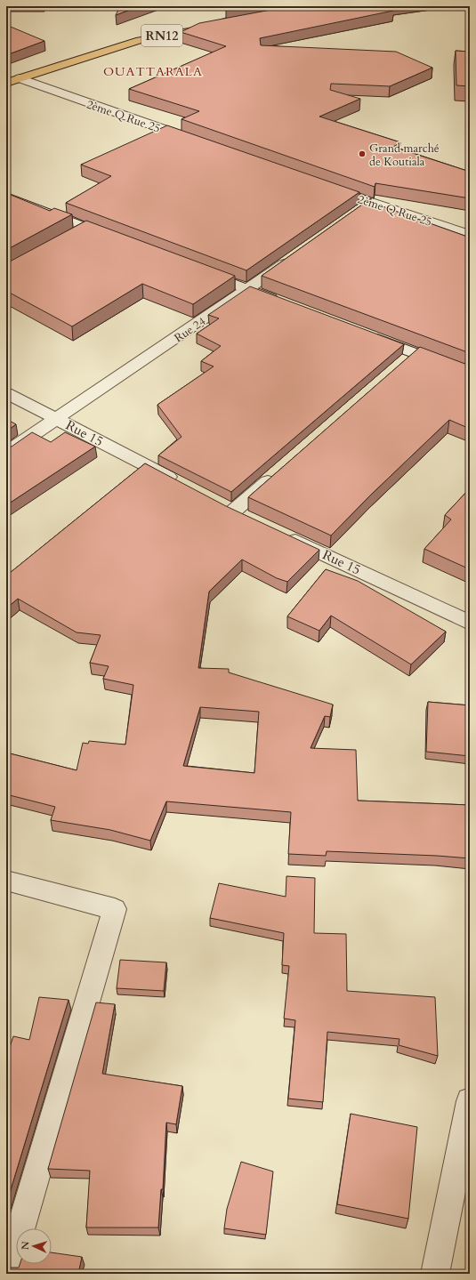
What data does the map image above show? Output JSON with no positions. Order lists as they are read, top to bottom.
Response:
{
  "streets": {
    "main road": ["RN12"],
    "street": ["2ème Q Rue 25", "Rue 24", "Rue 15"]
  },
  "crossings": [
    ["RN12", "2ème Q Rue 25"],
    ["Rue 24", "Rue 15"]
  ],
  "districts": ["OUATTARALA"],
  "places": ["Grand marché de Koutiala"],
  "north": "left"
}
